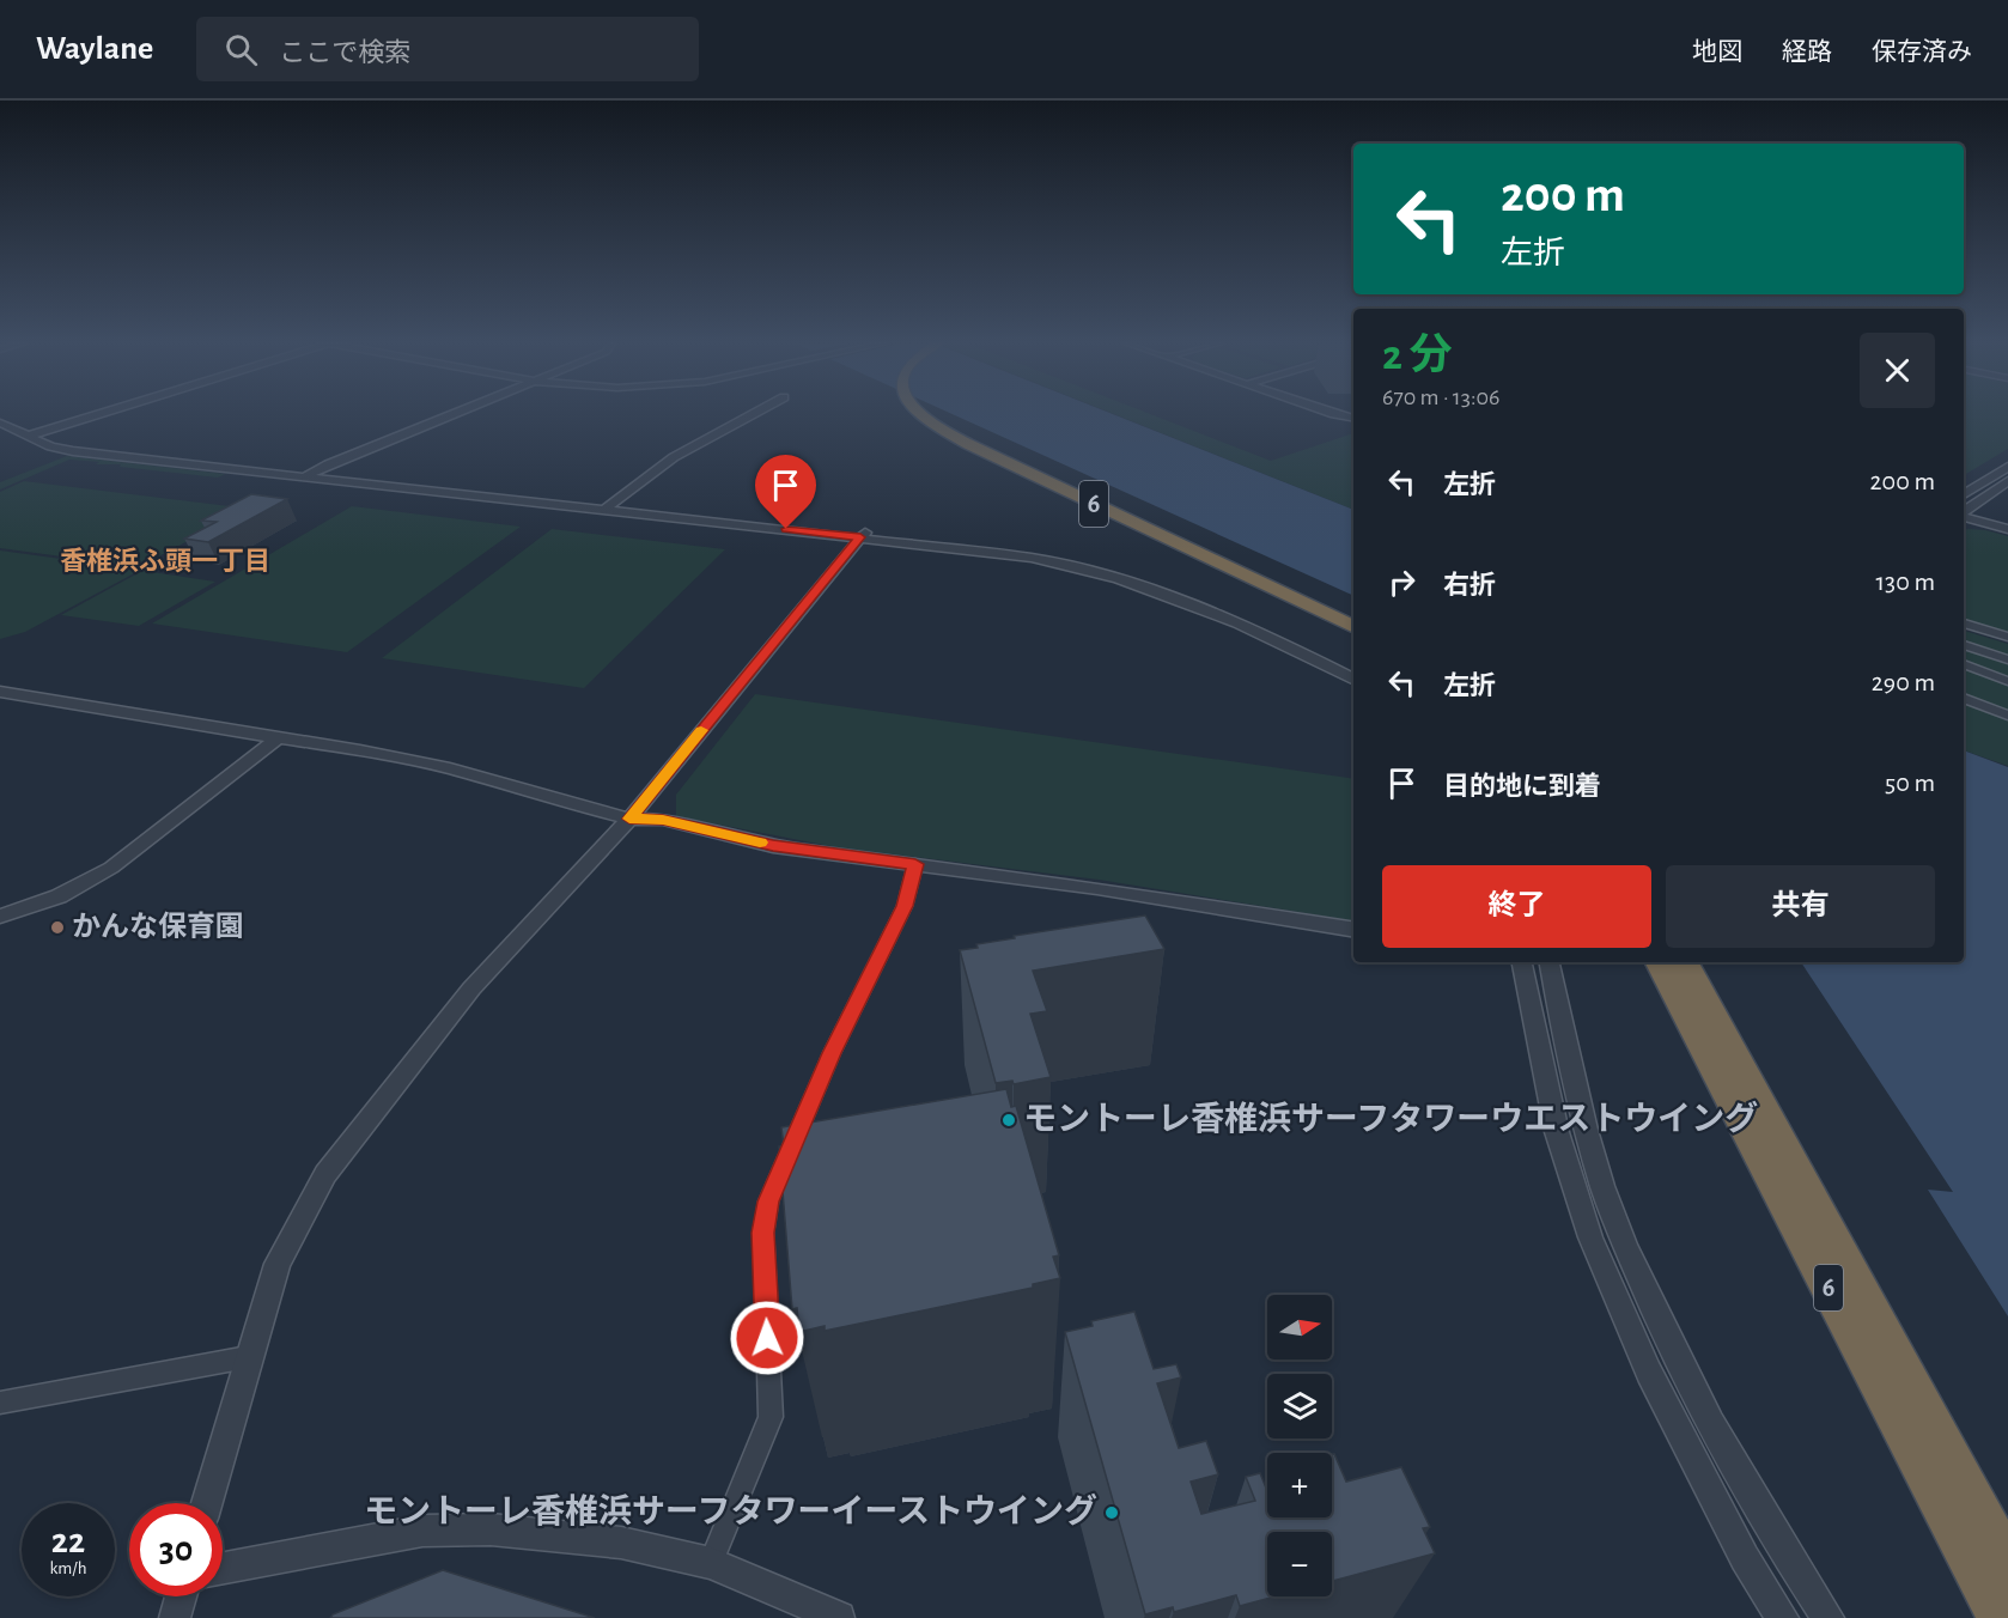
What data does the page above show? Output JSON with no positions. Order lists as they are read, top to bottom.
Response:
{
  "streets": {
    "highway": ["6"]
  },
  "districts": ["香椎浜ふ頭一丁目"],
  "places": ["かんな保育園", "モントーレ香椎浜サーフタワーウエストウイング", "モントーレ香椎浜サーフタワーイーストウイング"],
  "north": "right",
  "page": {
    "header": "Waylane",
    "search": "ここで検索",
    "nav": ["地図", "経路", "保存済み"],
    "turn": ["200 m", "左折"],
    "heading": ["2 分", "670 m · 13:06"],
    "list": [
      {
        "name": "左折",
        "value": "200 m"
      },
      {
        "name": "右折",
        "value": "130 m"
      },
      {
        "name": "左折",
        "value": "290 m"
      },
      {
        "name": "目的地に到着",
        "value": "50 m"
      }
    ],
    "buttons": ["終了", "共有"],
    "map_buttons": ["+", "−"],
    "speed": "22 km/h",
    "limit": "30"
  }
}
